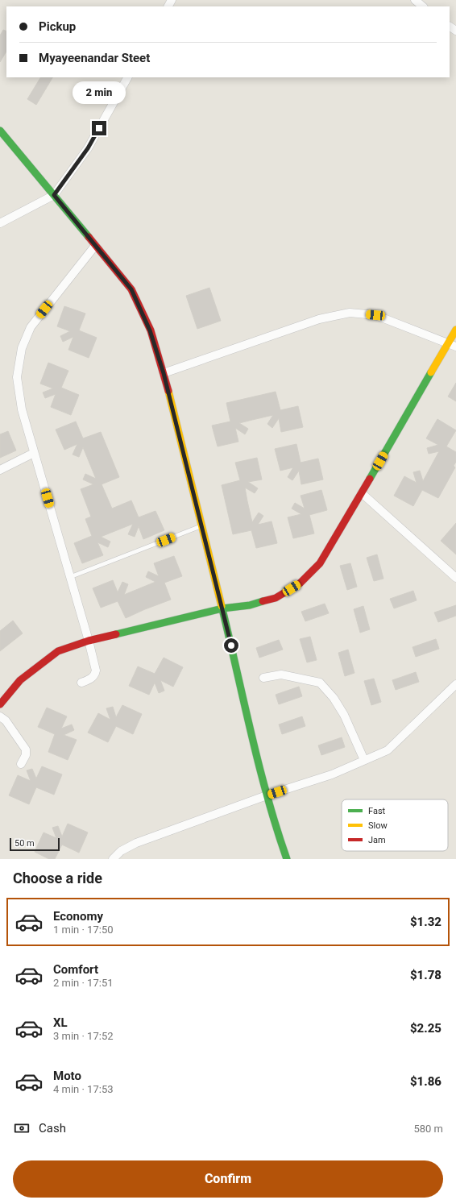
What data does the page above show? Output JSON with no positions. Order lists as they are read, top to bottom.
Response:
{
  "legend": ["Fast", "Slow", "Jam"],
  "scale_bar": "50 m",
  "page": {
    "banner": ["Pickup", "Myayeenandar Steet"],
    "bubble": "2 min",
    "scale": "50 m",
    "heading": "Choose a ride",
    "list": [
      {
        "name": "Economy",
        "note": "1 min · 17:50",
        "value": "$1.32"
      },
      {
        "name": "Comfort",
        "note": "2 min · 17:51",
        "value": "$1.78"
      },
      {
        "name": "XL",
        "note": "3 min · 17:52",
        "value": "$2.25"
      },
      {
        "name": "Moto",
        "note": "4 min · 17:53",
        "value": "$1.86"
      }
    ],
    "pay": ["Cash", "580 m"],
    "buttons": "Confirm"
  }
}
